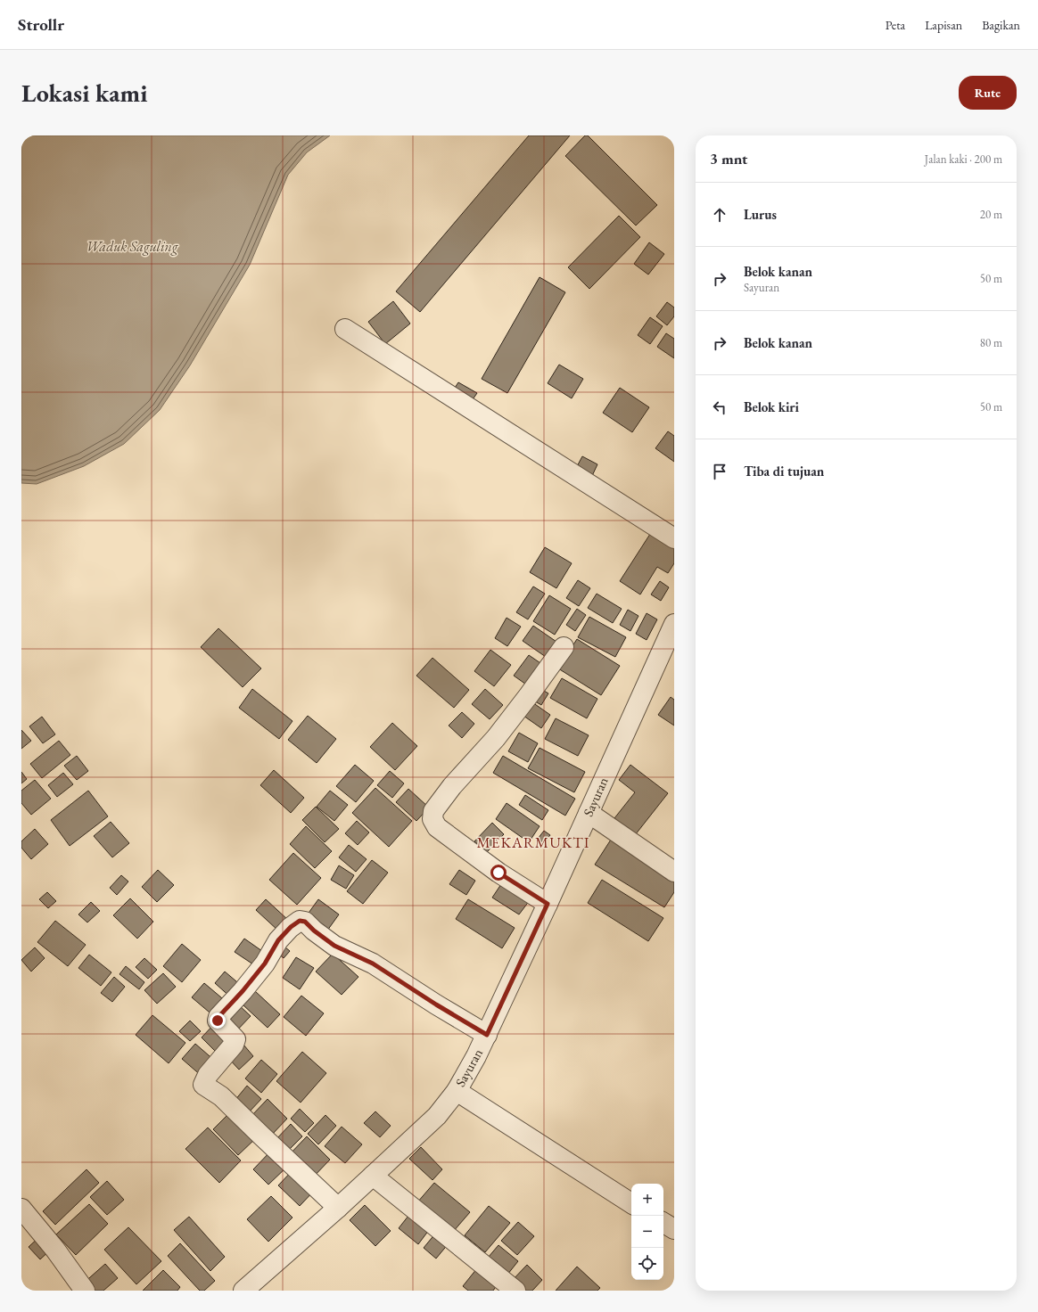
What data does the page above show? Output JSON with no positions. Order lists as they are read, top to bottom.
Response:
{
  "streets": {
    "street": ["Sayuran"]
  },
  "districts": ["MEKARMUKTI"],
  "water": ["Waduk Saguling"],
  "page": {
    "header": "Strollr",
    "nav": ["Peta", "Lapisan", "Bagikan"],
    "buttons": "Rute",
    "title": "Lokasi kami",
    "heading": ["3 mnt", "Jalan kaki · 200 m"],
    "list": [
      ["Lurus", "20 m"],
      ["Belok kanan", "Sayuran", "50 m"],
      ["Belok kanan", "80 m"],
      ["Belok kiri", "50 m"],
      "Tiba di tujuan"
    ],
    "map_buttons": ["+", "−"]
  }
}
